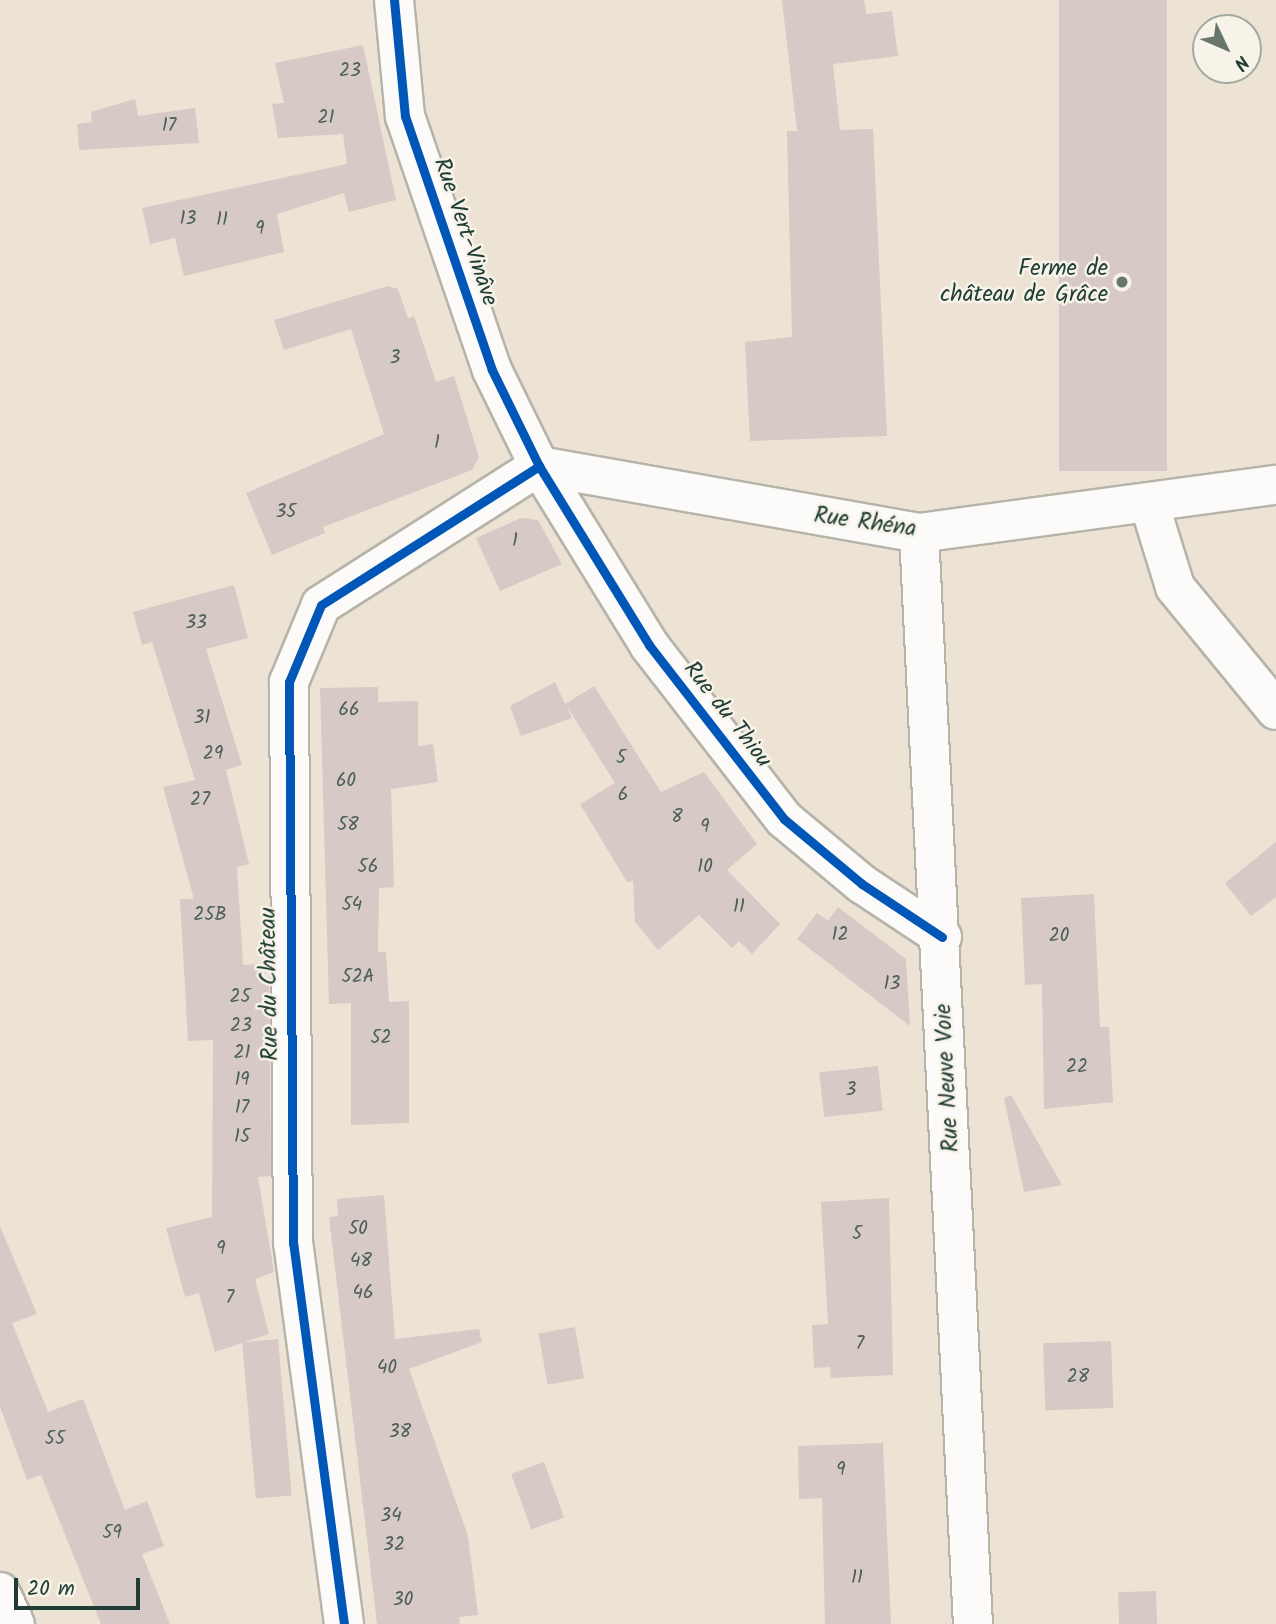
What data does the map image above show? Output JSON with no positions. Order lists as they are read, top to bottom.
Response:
{
  "streets": {
    "street": [
      "Rue Vert-Vinâve",
      "Rue Rhéna",
      "Rue du Thiou",
      "Rue du Château",
      "Rue Neuve Voie"
    ]
  },
  "crossings": [
    ["Rue Vert-Vinâve", "Rue Rhéna"],
    ["Rue Vert-Vinâve", "Rue du Thiou"],
    ["Rue Vert-Vinâve", "Rue du Château"],
    ["Rue Rhéna", "Rue du Thiou"],
    ["Rue Rhéna", "Rue du Château"],
    ["Rue Rhéna", "Rue Neuve Voie"],
    ["Rue du Thiou", "Rue du Château"],
    ["Rue du Thiou", "Rue Neuve Voie"]
  ],
  "places": ["Ferme de château de Grâce"],
  "house_numbers": [
    "23",
    "21",
    "17",
    "13",
    "11",
    "9",
    "3",
    "1",
    "35",
    "1",
    "33",
    "66",
    "31",
    "29",
    "5",
    "60",
    "6",
    "27",
    "8",
    "58",
    "9",
    "56",
    "10",
    "54",
    "11",
    "25B",
    "12",
    "20",
    "52A",
    "13",
    "25",
    "23",
    "52",
    "21",
    "22",
    "19",
    "3",
    "17",
    "15",
    "50",
    "5",
    "9",
    "48",
    "46",
    "7",
    "7",
    "40",
    "28",
    "38",
    "55",
    "9",
    "34",
    "59",
    "32",
    "11",
    "30"
  ],
  "scale_bar": "20 m",
  "north": "bottom right"
}
